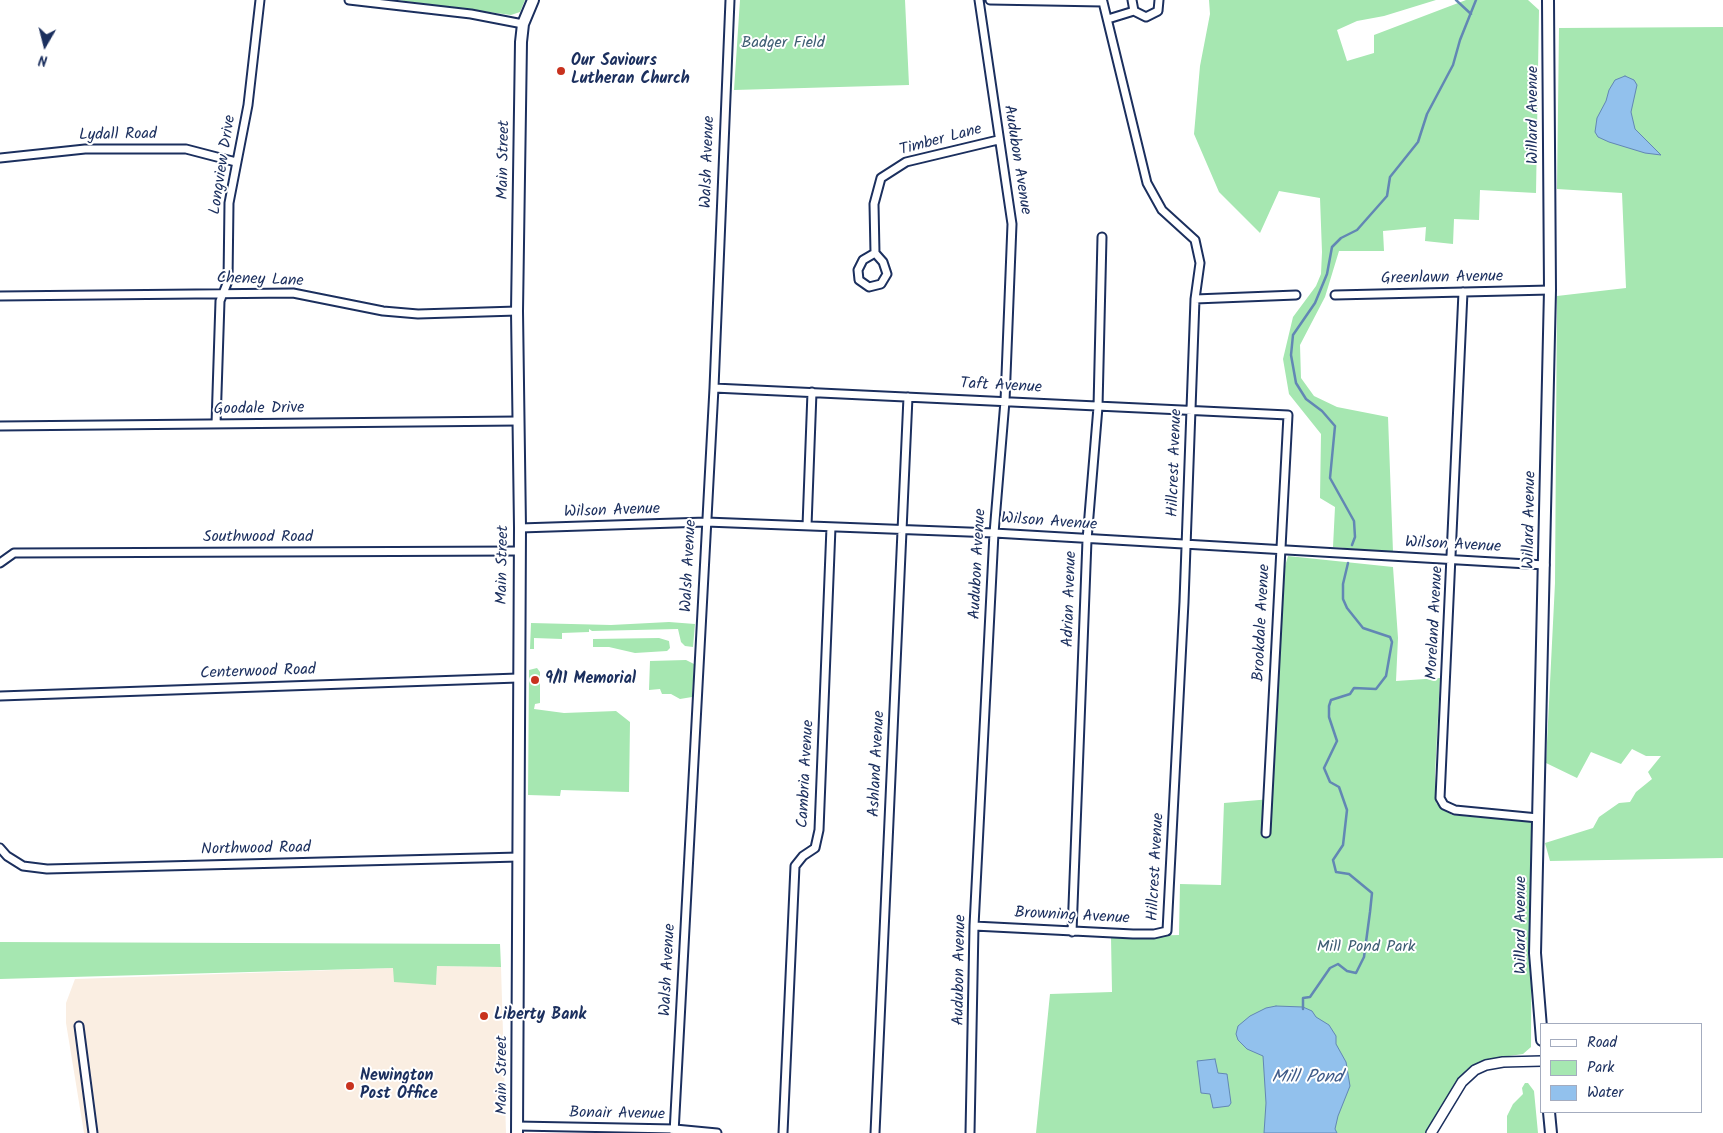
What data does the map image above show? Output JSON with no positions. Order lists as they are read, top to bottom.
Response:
{
  "streets": {
    "main road": ["Willard Avenue", "Main Street"],
    "street": [
      "Lydall Road",
      "Timber Lane",
      "Audubon Avenue",
      "Walsh Avenue",
      "Longview Drive",
      "Greenlawn Avenue",
      "Cheney Lane",
      "Taft Avenue",
      "Goodale Drive",
      "Hillcrest Avenue",
      "Wilson Avenue",
      "Southwood Road",
      "Adrian Avenue",
      "Brookdale Avenue",
      "Moreland Avenue",
      "Centerwood Road",
      "Ashland Avenue",
      "Cambria Avenue",
      "Northwood Road",
      "Browning Avenue",
      "Bonair Avenue"
    ]
  },
  "crossings": [
    ["Willard Avenue", "Greenlawn Avenue"],
    ["Willard Avenue", "Wilson Avenue"],
    ["Willard Avenue", "Moreland Avenue"],
    ["Lydall Road", "Longview Drive"],
    ["Timber Lane", "Audubon Avenue"],
    ["Main Street", "Cheney Lane"],
    ["Main Street", "Goodale Drive"],
    ["Main Street", "Wilson Avenue"],
    ["Main Street", "Southwood Road"],
    ["Main Street", "Centerwood Road"],
    ["Main Street", "Northwood Road"],
    ["Main Street", "Bonair Avenue"],
    ["Audubon Avenue", "Taft Avenue"],
    ["Audubon Avenue", "Wilson Avenue"],
    ["Audubon Avenue", "Browning Avenue"],
    ["Walsh Avenue", "Taft Avenue"],
    ["Walsh Avenue", "Wilson Avenue"],
    ["Walsh Avenue", "Bonair Avenue"],
    ["Longview Drive", "Cheney Lane"],
    ["Longview Drive", "Goodale Drive"],
    ["Greenlawn Avenue", "Moreland Avenue"],
    ["Taft Avenue", "Hillcrest Avenue"],
    ["Taft Avenue", "Adrian Avenue"],
    ["Taft Avenue", "Brookdale Avenue"],
    ["Taft Avenue", "Ashland Avenue"],
    ["Hillcrest Avenue", "Wilson Avenue"],
    ["Hillcrest Avenue", "Browning Avenue"],
    ["Wilson Avenue", "Adrian Avenue"],
    ["Wilson Avenue", "Brookdale Avenue"],
    ["Wilson Avenue", "Moreland Avenue"],
    ["Wilson Avenue", "Ashland Avenue"],
    ["Wilson Avenue", "Cambria Avenue"],
    ["Adrian Avenue", "Browning Avenue"]
  ],
  "water": ["Mill Pond"],
  "parks": ["Badger Field", "Mill Pond Park"],
  "places": [
    "Our Saviours Lutheran Church",
    "9/11 Memorial",
    "Liberty Bank",
    "Newington Post Office"
  ],
  "legend": ["Road", "Park", "Water"],
  "north": "bottom"
}
